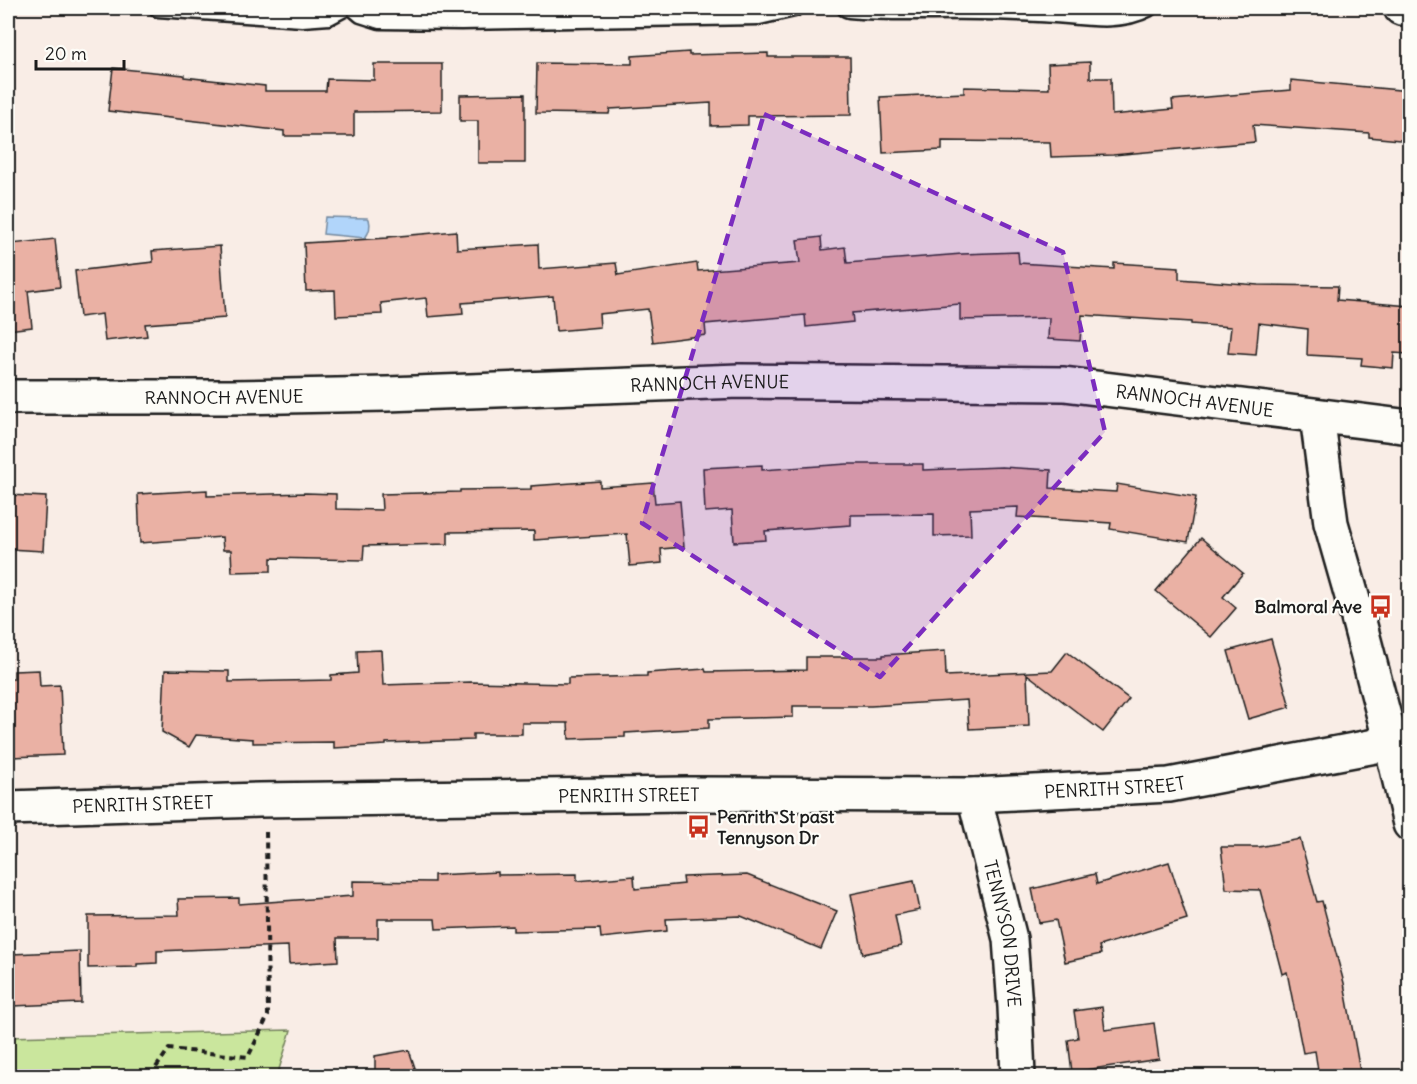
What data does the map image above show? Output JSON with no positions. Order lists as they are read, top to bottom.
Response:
{
  "streets": {
    "street": ["RANNOCH AVENUE", "PENRITH STREET", "TENNYSON DRIVE"]
  },
  "crossings": [
    ["PENRITH STREET", "TENNYSON DRIVE"]
  ],
  "places": {
    "bus stop": ["Balmoral Ave", "Penrith St past Tennyson Dr"]
  },
  "scale_bar": "20 m"
}
